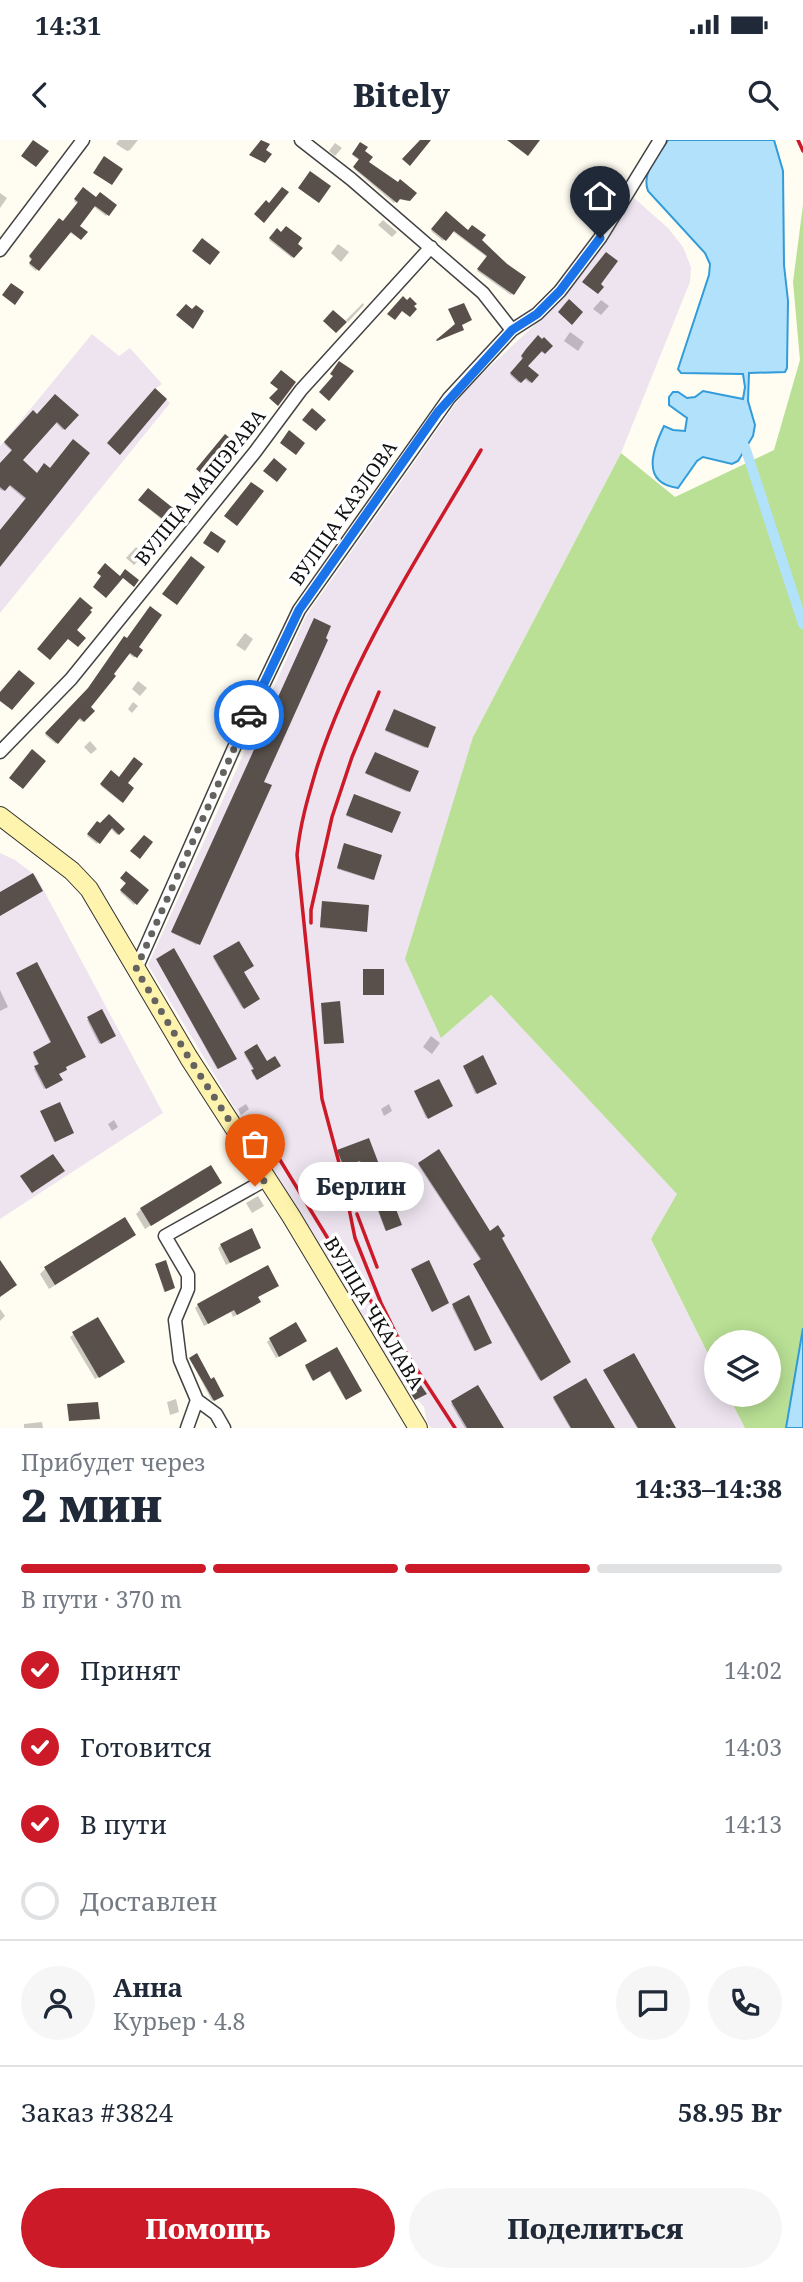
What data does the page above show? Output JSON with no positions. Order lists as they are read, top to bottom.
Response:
{
  "streets": {
    "street": ["ВУЛІЦА МАШЭРАВА", "ВУЛІЦА КАЗЛОВА", "ВУЛІЦА ЧКАЛАВА"]
  },
  "crossings": [
    ["ВУЛІЦА КАЗЛОВА", "ВУЛІЦА ЧКАЛАВА"]
  ],
  "places": ["Берлин"],
  "page": {
    "status": "14:31",
    "header": "Bitely",
    "bubble": "Берлин",
    "heading": ["2 мин", "Прибудет через", "14:33–14:38"],
    "panel": [
      "Анна",
      "Курьер · 4.8",
      "Заказ #3824",
      "58.95 Br"
    ],
    "bar": "В пути · 370 m",
    "list": [
      ["Принят", "14:02"],
      ["Готовится", "14:03"],
      ["В пути", "14:13"],
      "Доставлен"
    ],
    "buttons": ["Помощь", "Поделиться"]
  }
}
